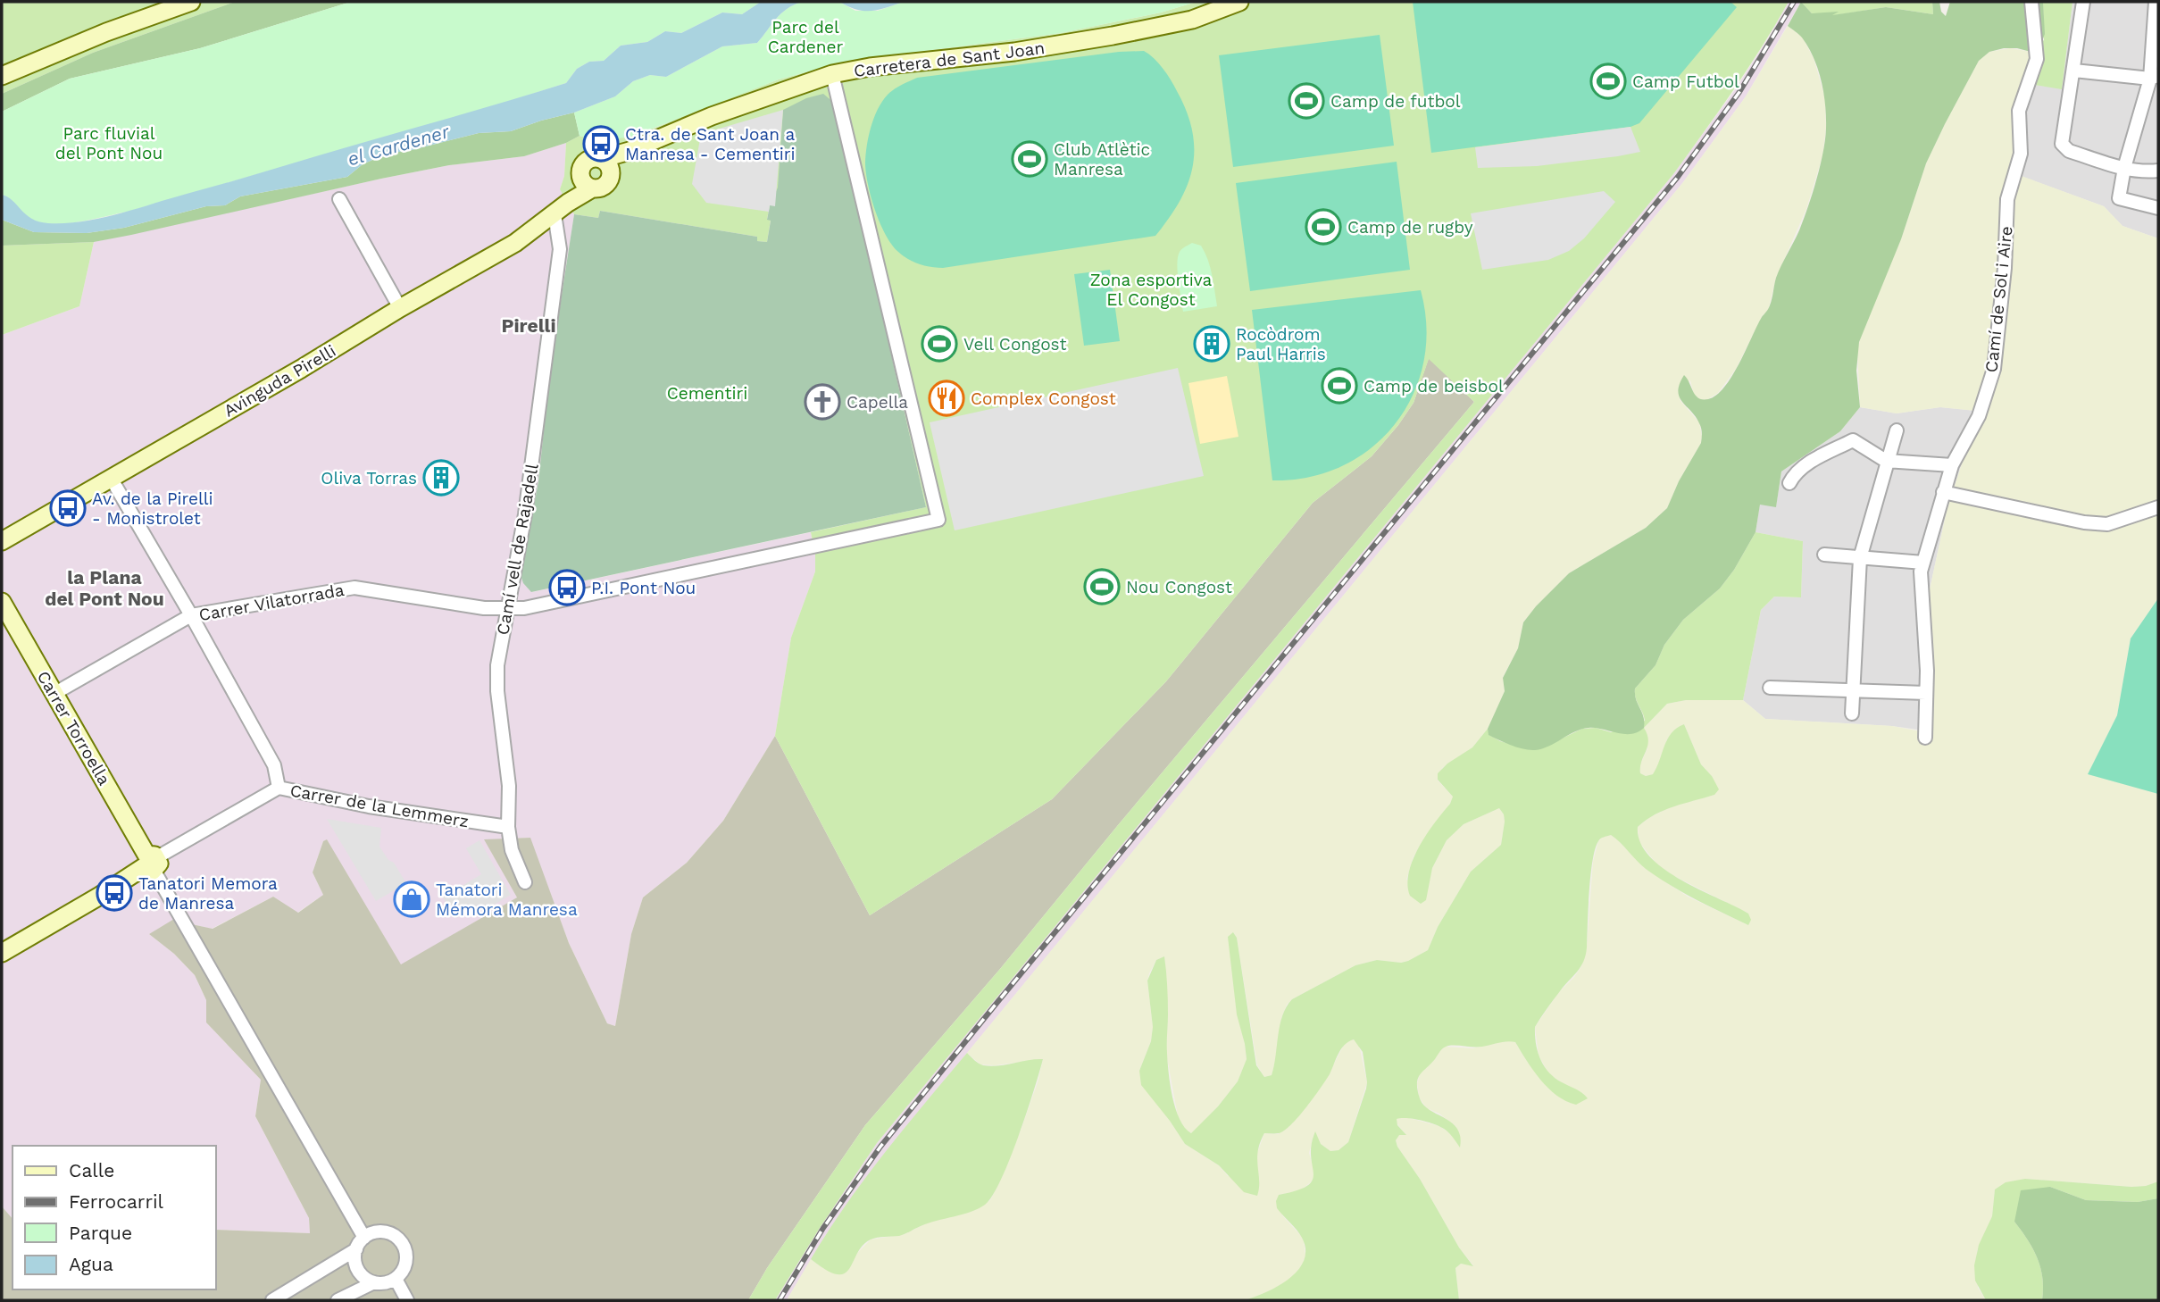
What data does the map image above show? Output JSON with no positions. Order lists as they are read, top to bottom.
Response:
{
  "streets": {
    "street": [
      "Carretera de Sant Joan",
      "Camí de Sol i Aire",
      "Avinguda Pirelli",
      "Camí vell de Rajadell",
      "Carrer Vilatorrada",
      "Carrer Torroella",
      "Carrer de la Lemmerz"
    ]
  },
  "crossings": [
    ["Carretera de Sant Joan", "Avinguda Pirelli"],
    ["Carretera de Sant Joan", "Carrer Vilatorrada"],
    ["Avinguda Pirelli", "Camí vell de Rajadell"],
    ["Camí vell de Rajadell", "Carrer Vilatorrada"],
    ["Camí vell de Rajadell", "Carrer de la Lemmerz"],
    ["Carrer Vilatorrada", "Carrer Torroella"],
    ["Carrer Torroella", "Carrer de la Lemmerz"]
  ],
  "districts": ["Pirelli", "la Plana del Pont Nou"],
  "water": ["el Cardener"],
  "parks": [
    "Parc del Cardener",
    "Parc fluvial del Pont Nou",
    "Zona esportiva El Congost",
    "Cementiri"
  ],
  "places": {
    "sports": [
      "Camp Futbol",
      "Camp de futbol",
      "Club Atlètic Manresa",
      "Camp de rugby",
      "Vell Congost",
      "Camp de beisbol",
      "Nou Congost"
    ],
    "bus stop": [
      "Ctra. de Sant Joan a Manresa - Cementiri",
      "Av. de la Pirelli - Monistrolet",
      "P.I. Pont Nou",
      "Tanatori Memora de Manresa"
    ],
    "building": ["Rocòdrom Paul Harris", "Oliva Torras"],
    "restaurant": ["Complex Congost"],
    "church": ["Capella"],
    "shop": ["Tanatori Mémora Manresa"]
  },
  "legend": [
    "Calle",
    "Ferrocarril",
    "Parque",
    "Agua"
  ]
}
